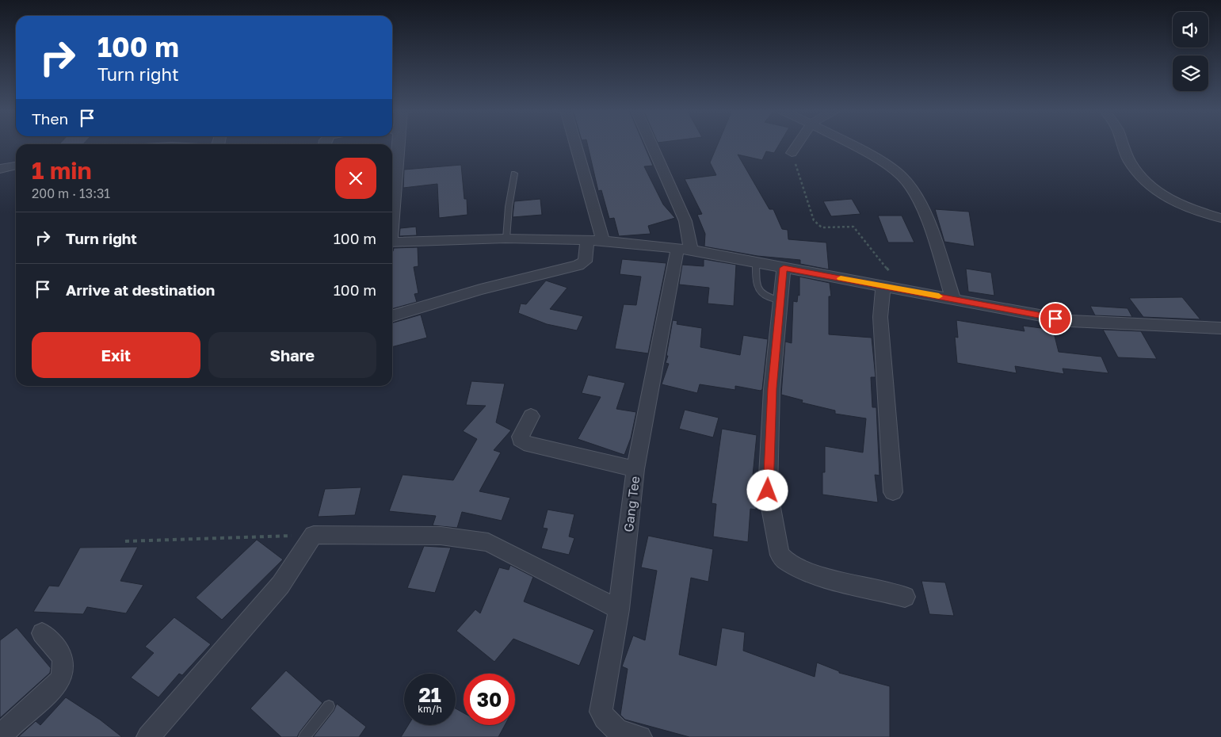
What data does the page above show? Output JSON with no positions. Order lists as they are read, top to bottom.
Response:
{
  "streets": {
    "street": ["Gang Tee"]
  },
  "page": {
    "turn": ["100 m", "Turn right"],
    "then": "Then",
    "heading": ["1 min", "200 m · 13:31"],
    "list": [
      {
        "name": "Turn right",
        "value": "100 m"
      },
      {
        "name": "Arrive at destination",
        "value": "100 m"
      }
    ],
    "buttons": ["Exit", "Share"],
    "speed": "21 km/h",
    "limit": "30"
  }
}
